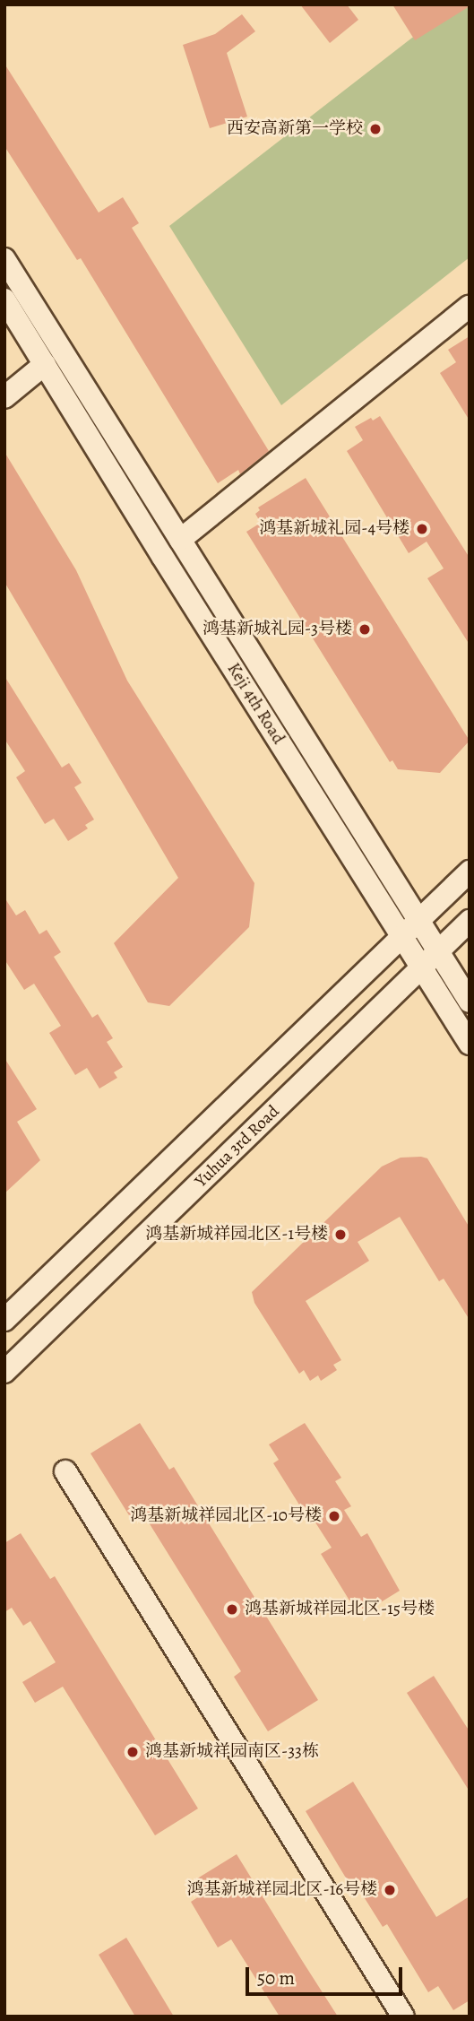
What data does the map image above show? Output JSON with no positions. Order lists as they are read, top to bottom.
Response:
{
  "streets": {
    "street": ["Keji 4th Road", "Yuhua 3rd Road"]
  },
  "crossings": [
    ["Keji 4th Road", "Yuhua 3rd Road"]
  ],
  "places": [
    "西安高新第一学校",
    "鸿基新城礼园-4号楼",
    "鸿基新城礼园-3号楼",
    "鸿基新城祥园北区-1号楼",
    "鸿基新城祥园北区-10号楼",
    "鸿基新城祥园北区-15号楼",
    "鸿基新城祥园南区-33栋",
    "鸿基新城祥园北区-16号楼"
  ],
  "scale_bar": "50 m"
}
